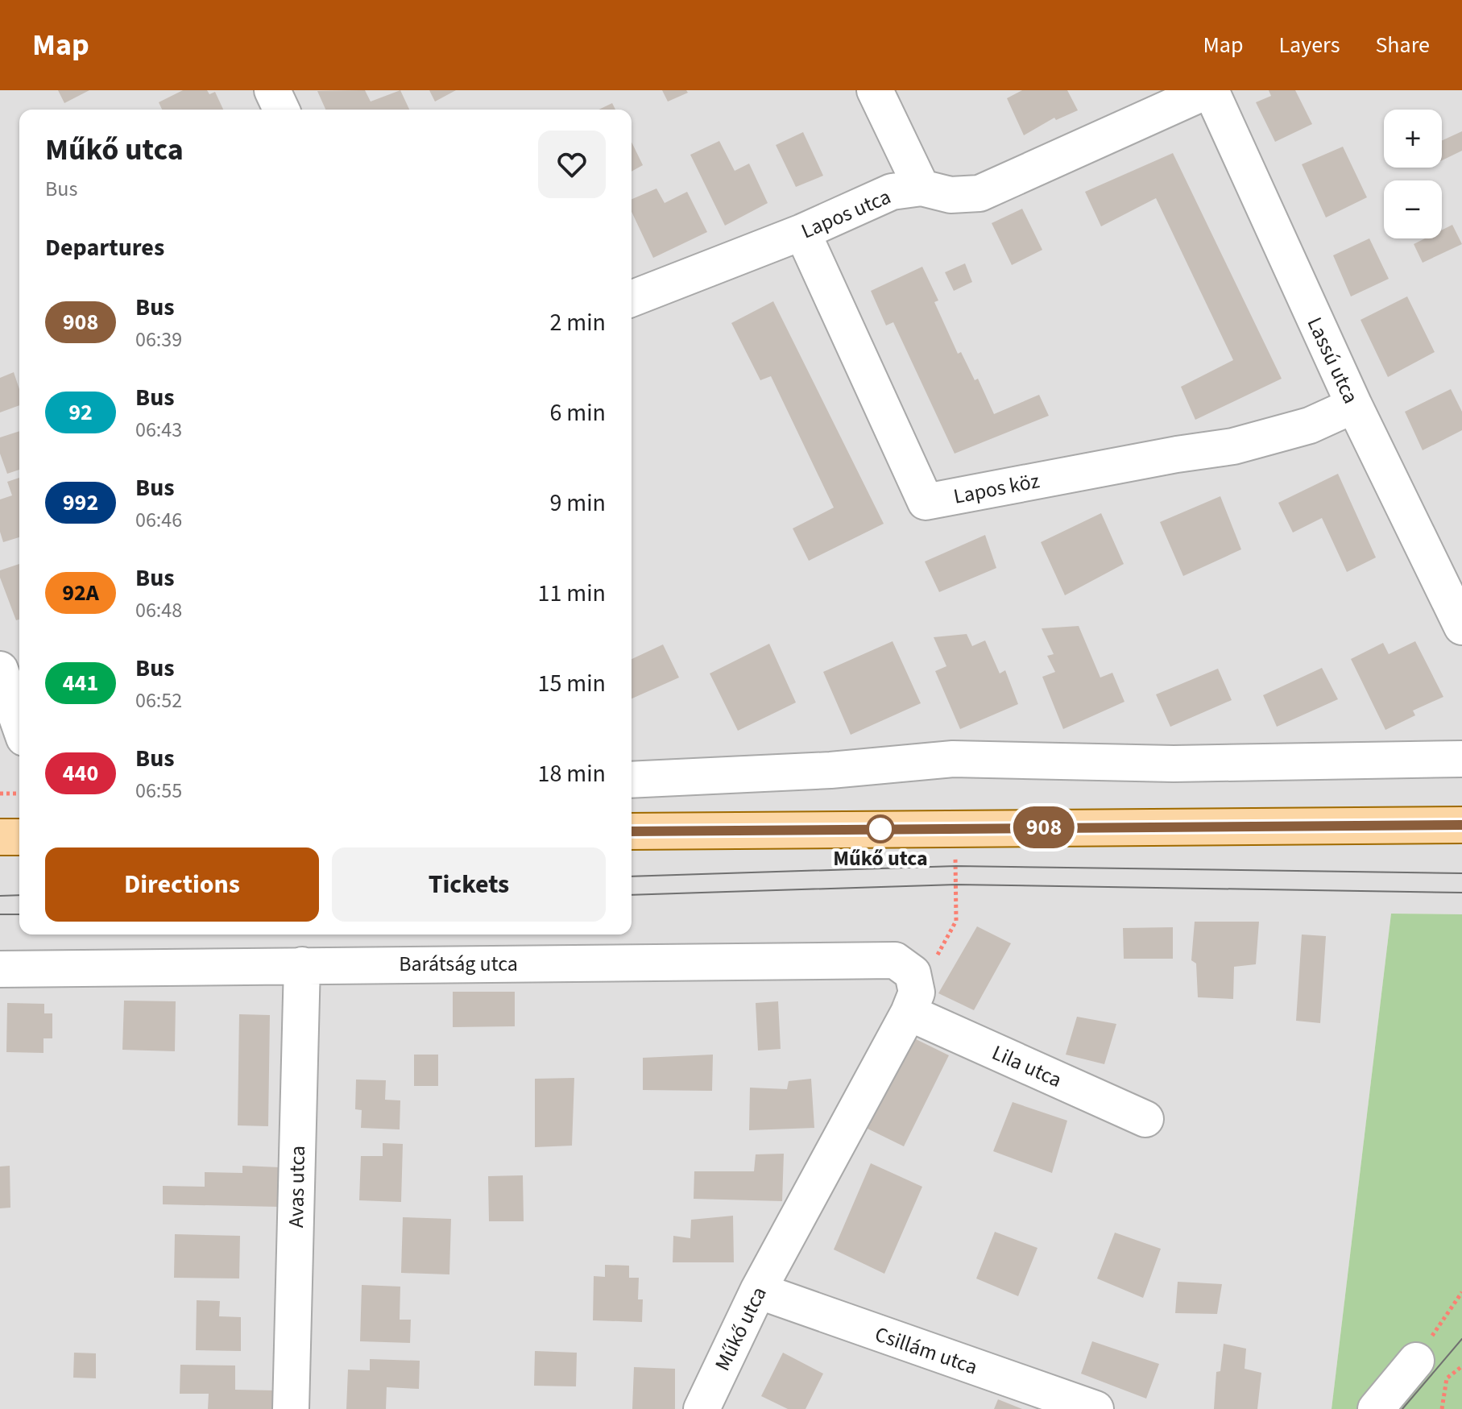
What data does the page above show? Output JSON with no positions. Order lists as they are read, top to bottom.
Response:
{
  "streets": {
    "street": [
      "Lapos utca",
      "Lassú utca",
      "Lapos köz",
      "Barátság utca",
      "Lila utca",
      "Avas utca",
      "Műkő utca",
      "Csillám utca"
    ]
  },
  "crossings": [
    ["Lapos utca", "Lassú utca"],
    ["Lapos utca", "Lapos köz"],
    ["Lassú utca", "Lapos köz"],
    ["Barátság utca", "Avas utca"],
    ["Barátság utca", "Műkő utca"],
    ["Lila utca", "Műkő utca"],
    ["Műkő utca", "Csillám utca"]
  ],
  "places": ["Műkő utca"],
  "lines": ["bus line 908"],
  "page": {
    "header": "Map",
    "nav": ["Map", "Layers", "Share"],
    "on_map": "908",
    "map_buttons": ["+", "−"],
    "heading": [
      ["Műkő utca", "Bus"],
      "Departures"
    ],
    "list": [
      {
        "mark": "908",
        "name": "Bus",
        "note": "06:39",
        "value": "2 min"
      },
      {
        "mark": "92",
        "name": "Bus",
        "note": "06:43",
        "value": "6 min"
      },
      {
        "mark": "992",
        "name": "Bus",
        "note": "06:46",
        "value": "9 min"
      },
      {
        "mark": "92A",
        "name": "Bus",
        "note": "06:48",
        "value": "11 min"
      },
      {
        "mark": "441",
        "name": "Bus",
        "note": "06:52",
        "value": "15 min"
      },
      {
        "mark": "440",
        "name": "Bus",
        "note": "06:55",
        "value": "18 min"
      }
    ],
    "buttons": ["Directions", "Tickets"]
  }
}
